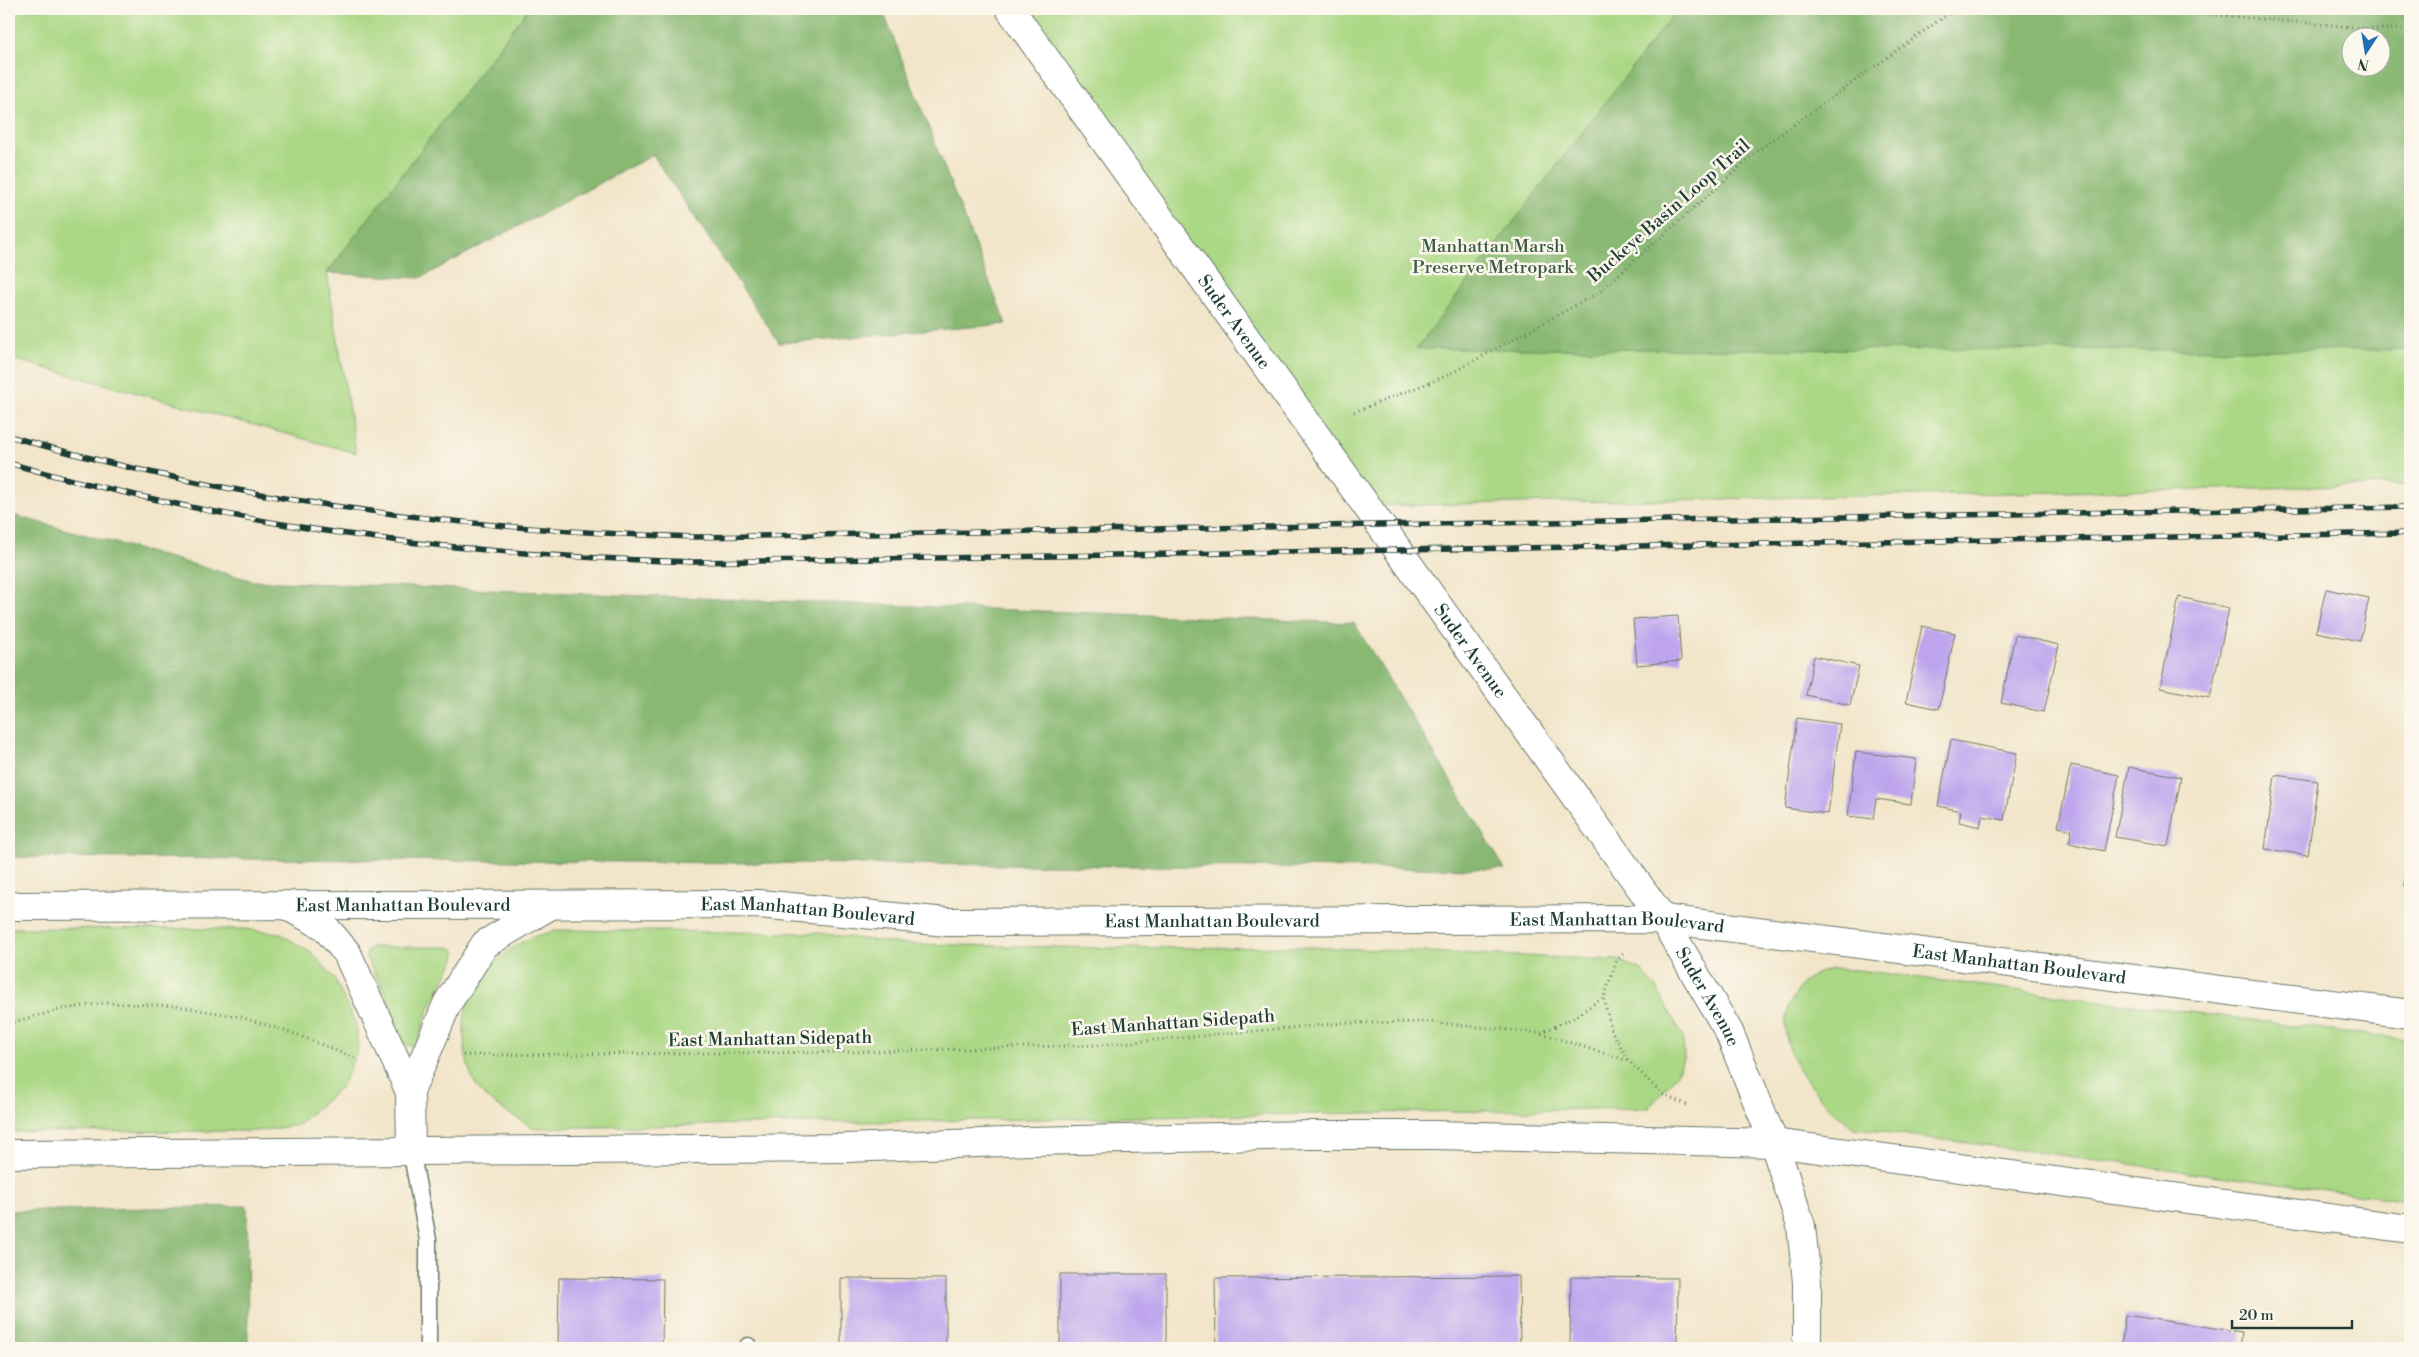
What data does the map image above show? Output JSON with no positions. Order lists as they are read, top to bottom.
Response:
{
  "streets": {
    "street": ["Suder Avenue", "East Manhattan Boulevard"],
    "path": ["Buckeye Basin Loop Trail", "East Manhattan Sidepath"]
  },
  "crossings": [
    ["Suder Avenue", "East Manhattan Boulevard"]
  ],
  "parks": ["Manhattan Marsh Preserve Metropark"],
  "scale_bar": "20 m",
  "north": "bottom"
}
